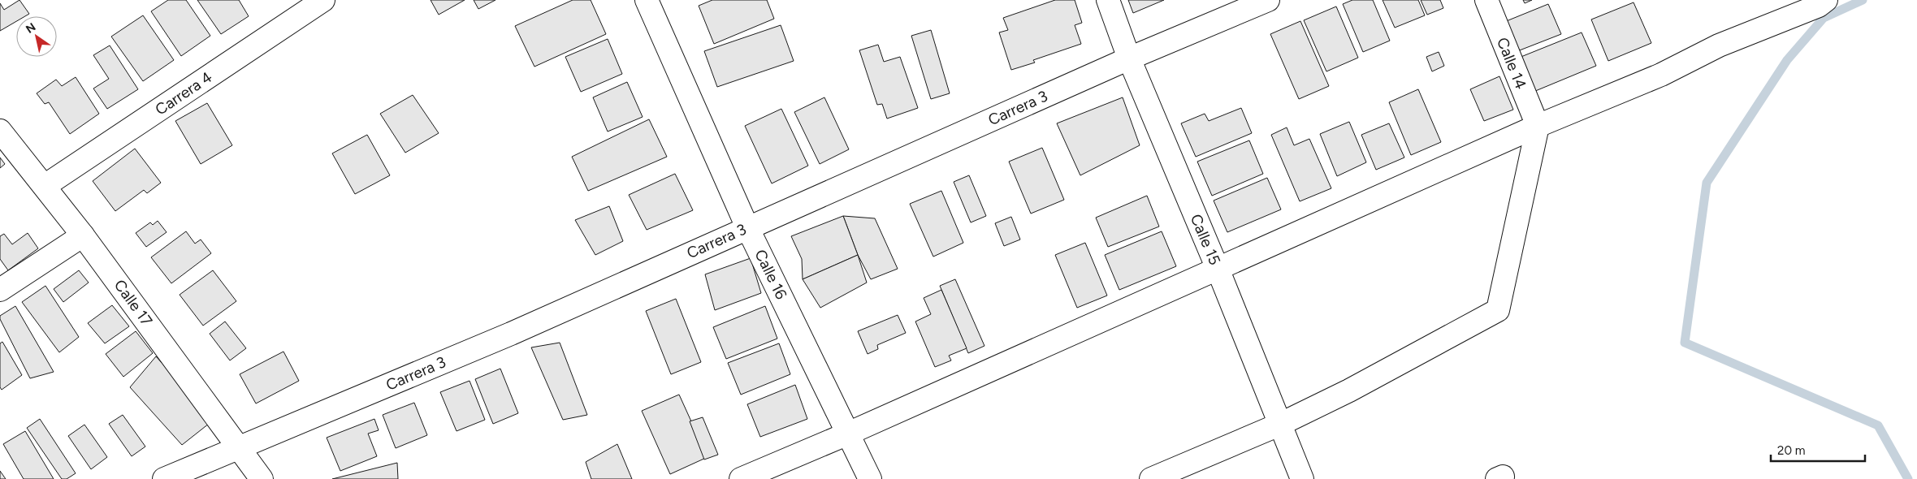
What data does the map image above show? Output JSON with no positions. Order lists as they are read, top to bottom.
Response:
{
  "streets": {
    "street": [
      "Calle 14",
      "Carrera 4",
      "Carrera 3",
      "Calle 15",
      "Calle 16",
      "Calle 17"
    ]
  },
  "crossings": [
    ["Carrera 4", "Calle 17"],
    ["Carrera 3", "Calle 15"],
    ["Carrera 3", "Calle 16"],
    ["Carrera 3", "Calle 17"]
  ],
  "scale_bar": "20 m",
  "north": "top left"
}
